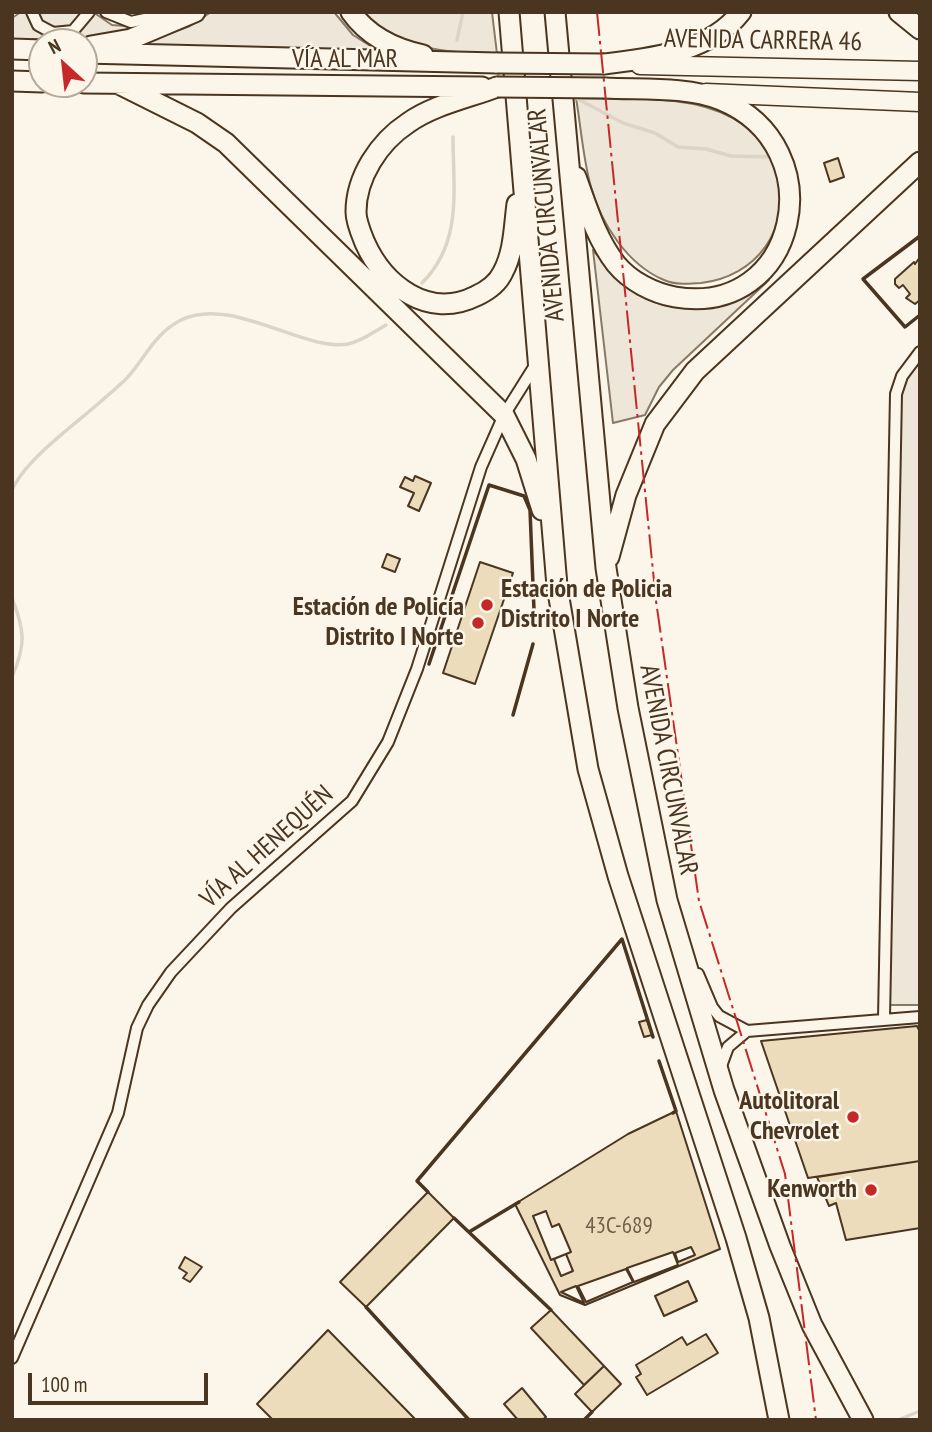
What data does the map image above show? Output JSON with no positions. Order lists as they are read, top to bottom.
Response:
{
  "streets": {
    "highway": ["VÍA AL MAR", "AVENIDA CIRCUNVALAR"],
    "main road": ["AVENIDA CARRERA 46"],
    "street": ["VÍA AL HENEQUÉN"]
  },
  "crossings": [
    ["AVENIDA CARRERA 46", "VÍA AL MAR"],
    ["VÍA AL MAR", "AVENIDA CIRCUNVALAR"],
    ["AVENIDA CIRCUNVALAR", "VÍA AL HENEQUÉN"]
  ],
  "places": [
    "Estación de Policia Distrito I Norte",
    "Estación de Policía Distrito I Norte",
    "Autolitoral Chevrolet",
    "Kenworth"
  ],
  "house_numbers": ["43C-689"],
  "scale_bar": "100 m",
  "north": "top left"
}
